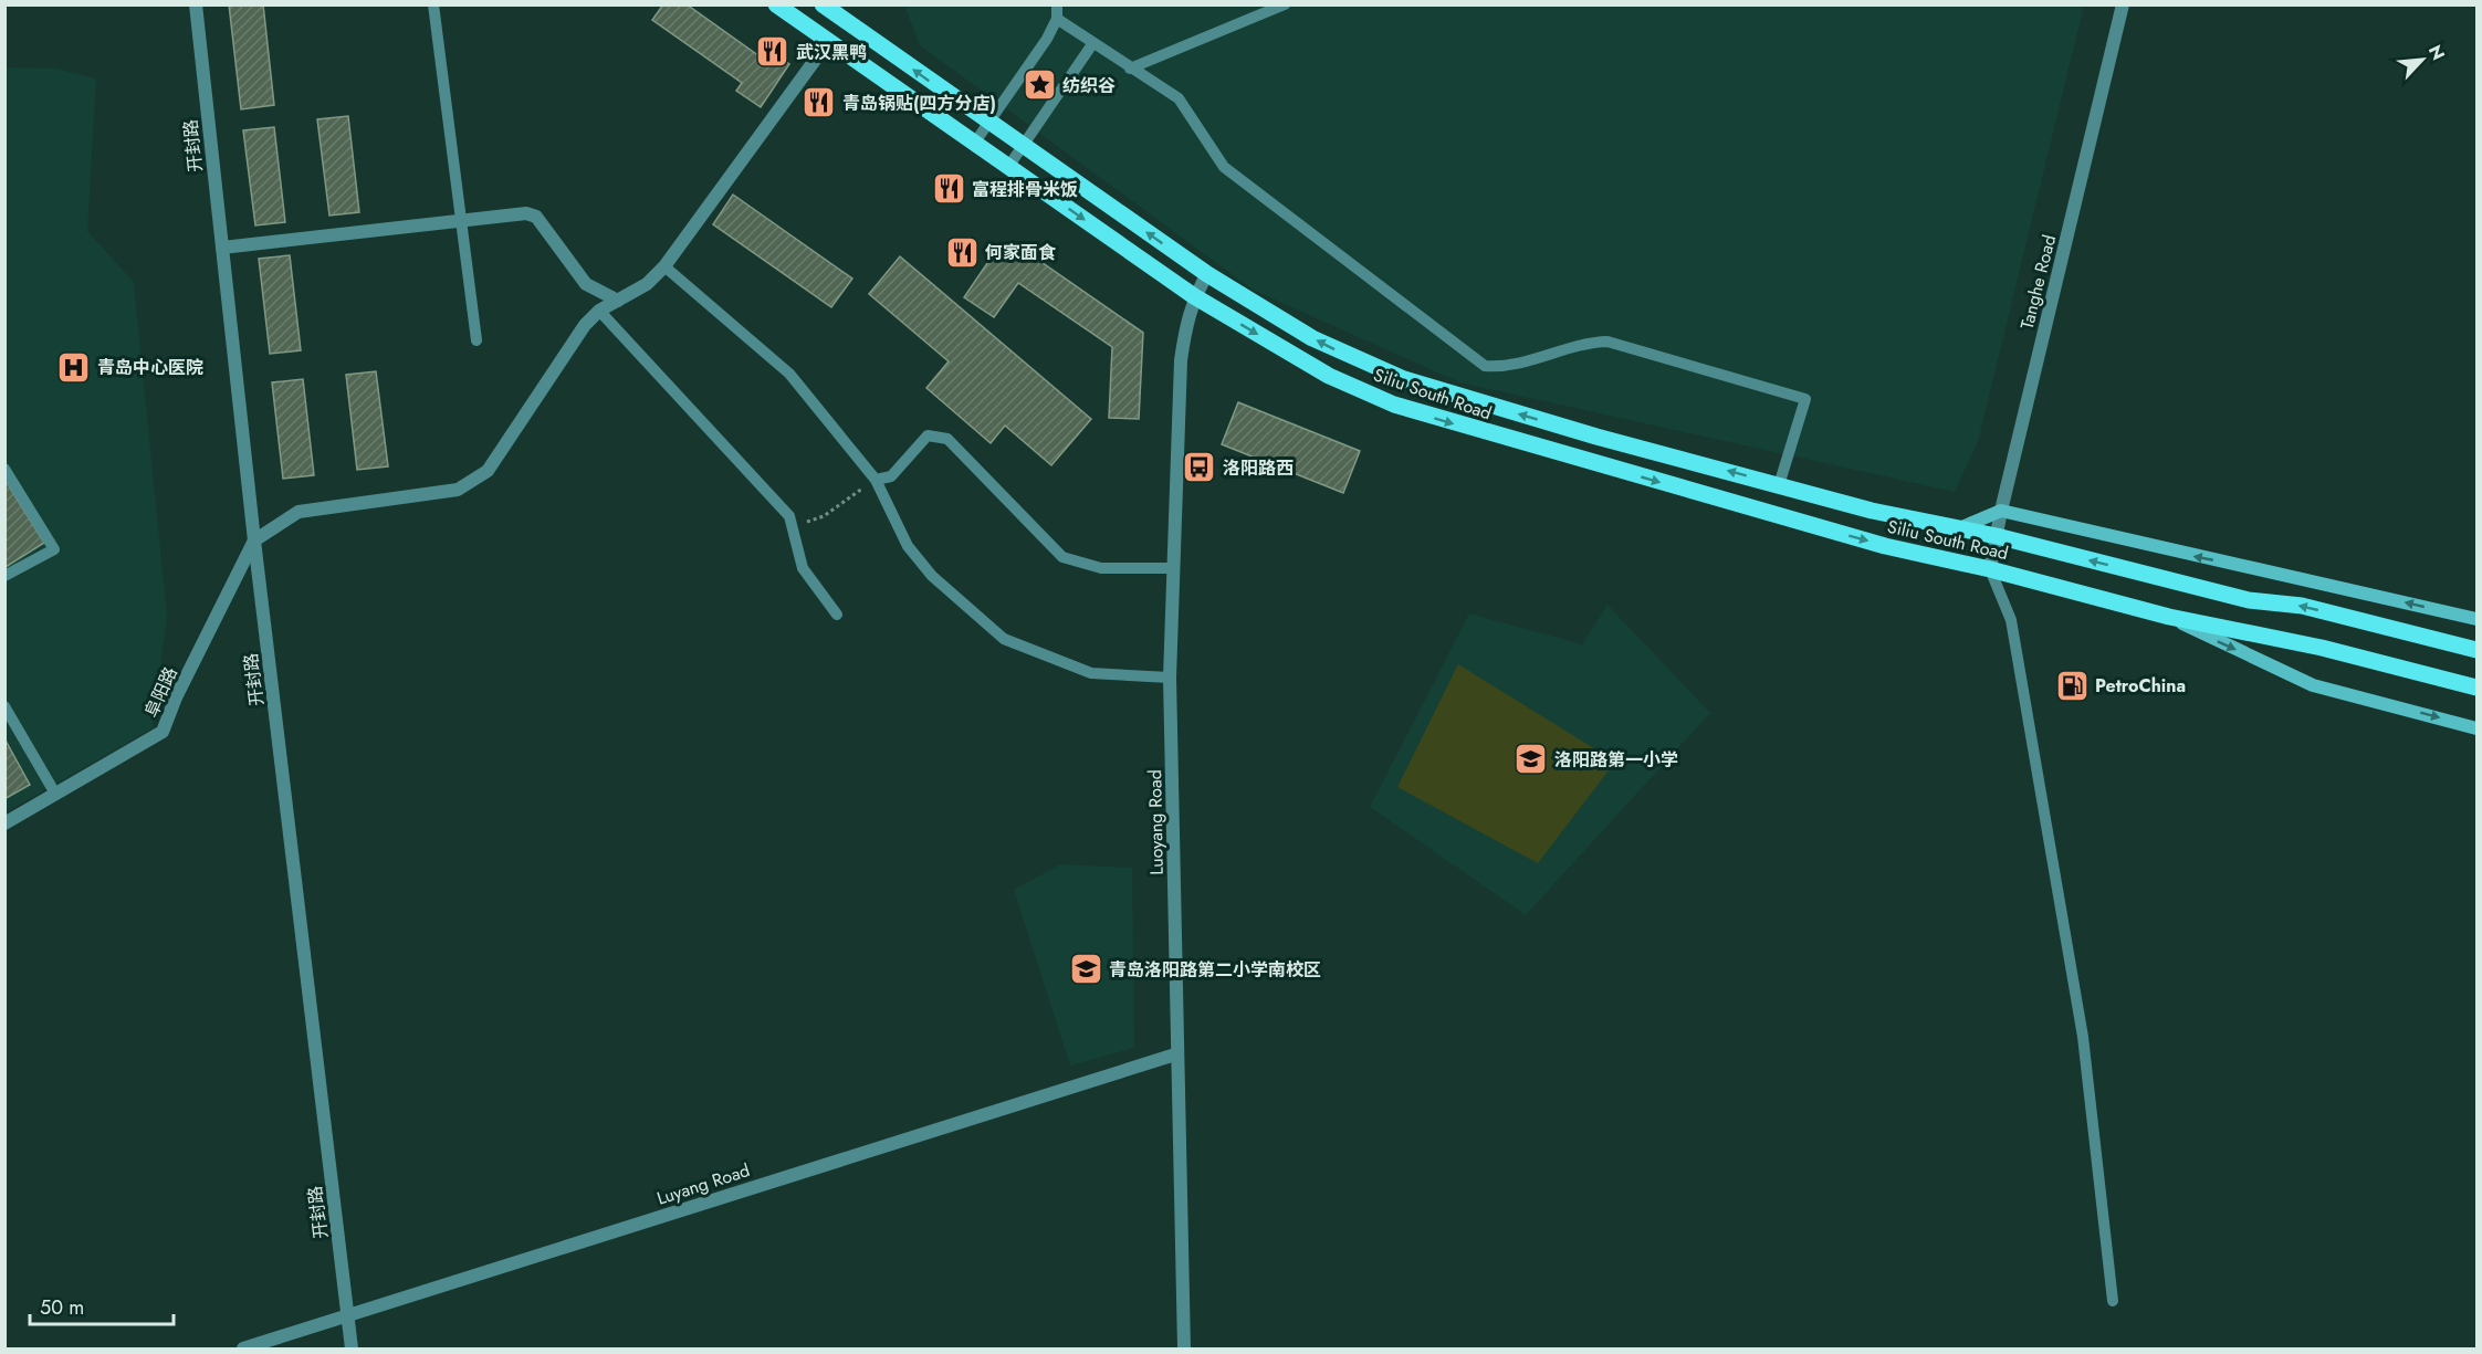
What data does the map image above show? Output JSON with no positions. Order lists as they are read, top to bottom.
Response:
{
  "streets": {
    "main road": ["Siliu South Road"],
    "street": [
      "开封路",
      "Tanghe Road",
      "阜阳路",
      "Luoyang Road",
      "Luyang Road"
    ]
  },
  "crossings": [
    ["开封路", "阜阳路"],
    ["开封路", "Luyang Road"],
    ["Tanghe Road", "Siliu South Road"],
    ["Siliu South Road", "Luoyang Road"],
    ["Luoyang Road", "Luyang Road"]
  ],
  "places": {
    "restaurant": [
      "武汉黑鸭",
      "青岛锅贴(四方分店)",
      "富程排骨米饭",
      "何家面食"
    ],
    "place": ["纺织谷"],
    "hospital": ["青岛中心医院"],
    "bus stop": ["洛阳路西"],
    "fuel station": ["PetroChina"],
    "school or university": ["洛阳路第一小学", "青岛洛阳路第二小学南校区"]
  },
  "scale_bar": "50 m",
  "north": "top right"
}
